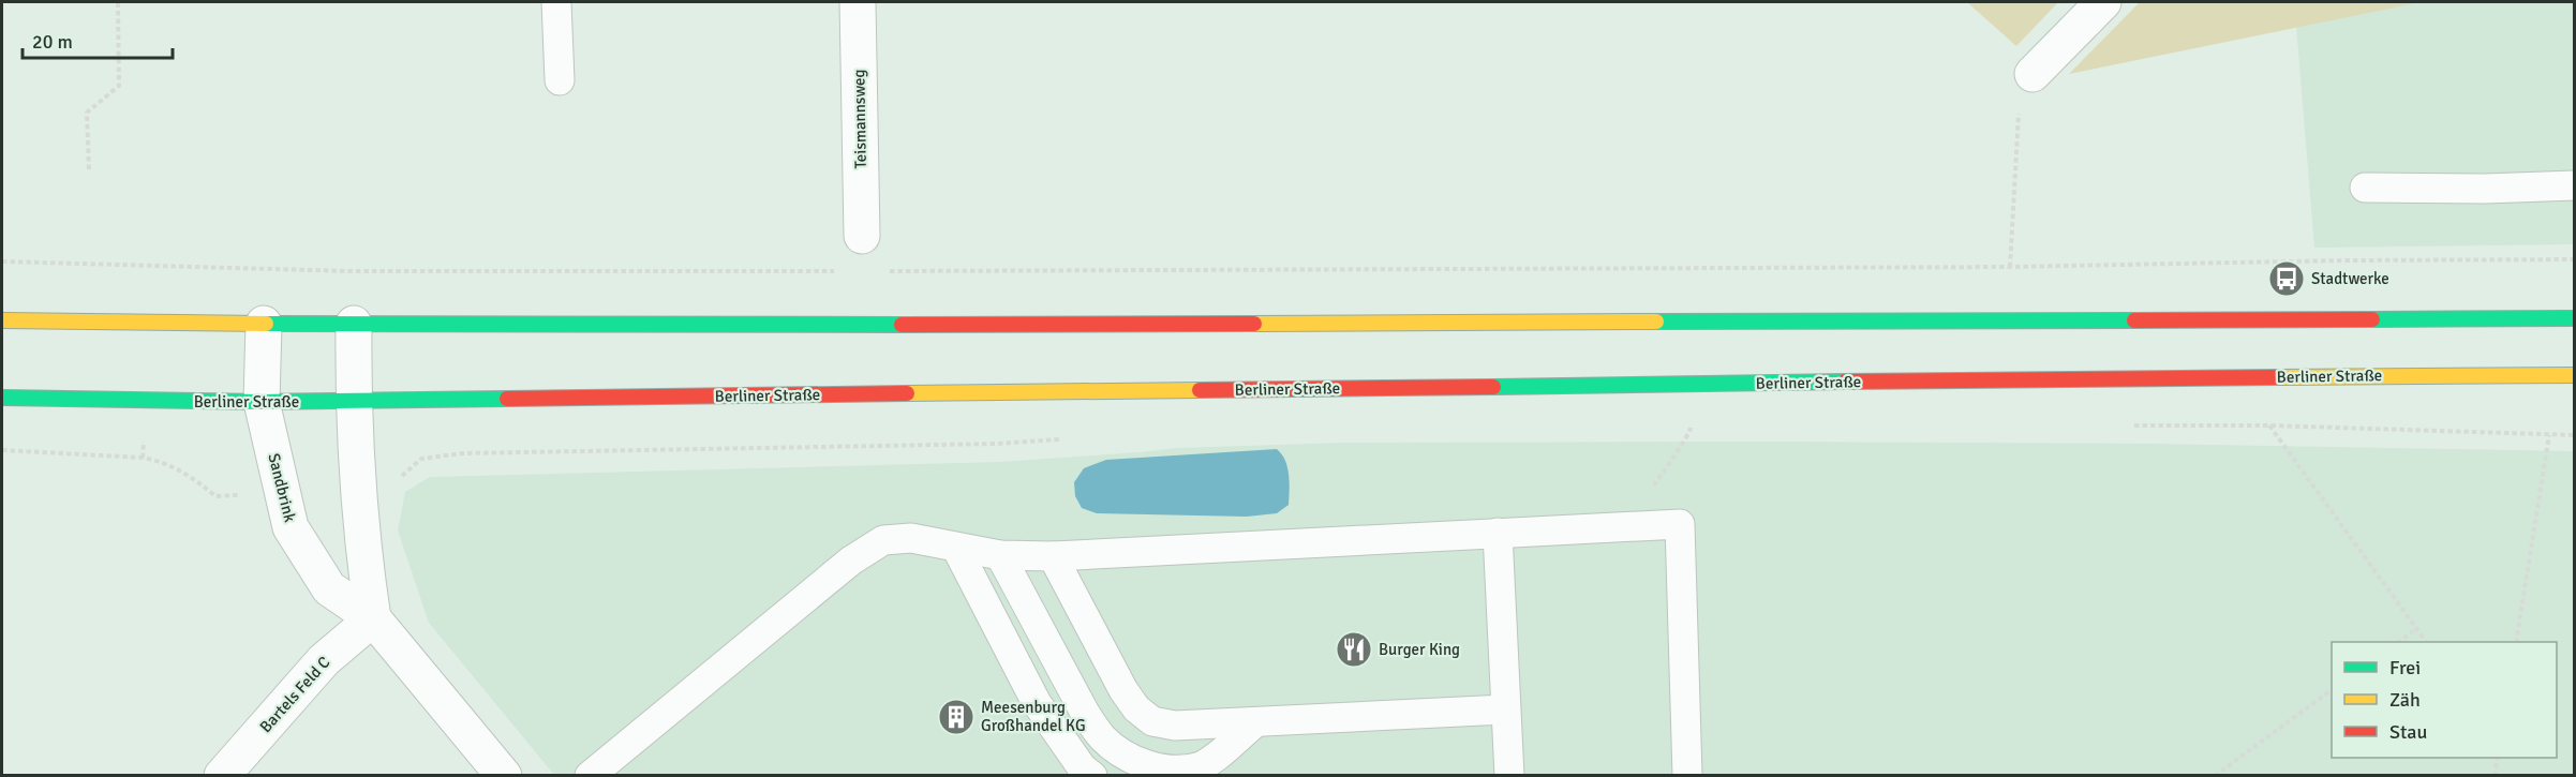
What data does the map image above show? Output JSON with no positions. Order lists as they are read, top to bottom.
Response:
{
  "streets": {
    "main road": ["Berliner Straße"],
    "street": ["Teismannsweg", "Sandbrink", "Bartels Feld C"]
  },
  "crossings": [
    ["Berliner Straße", "Sandbrink"],
    ["Sandbrink", "Bartels Feld C"]
  ],
  "places": {
    "bus stop": ["Stadtwerke"],
    "restaurant": ["Burger King"],
    "building": ["Meesenburg Großhandel KG"]
  },
  "legend": ["Frei", "Zäh", "Stau"],
  "scale_bar": "20 m"
}
